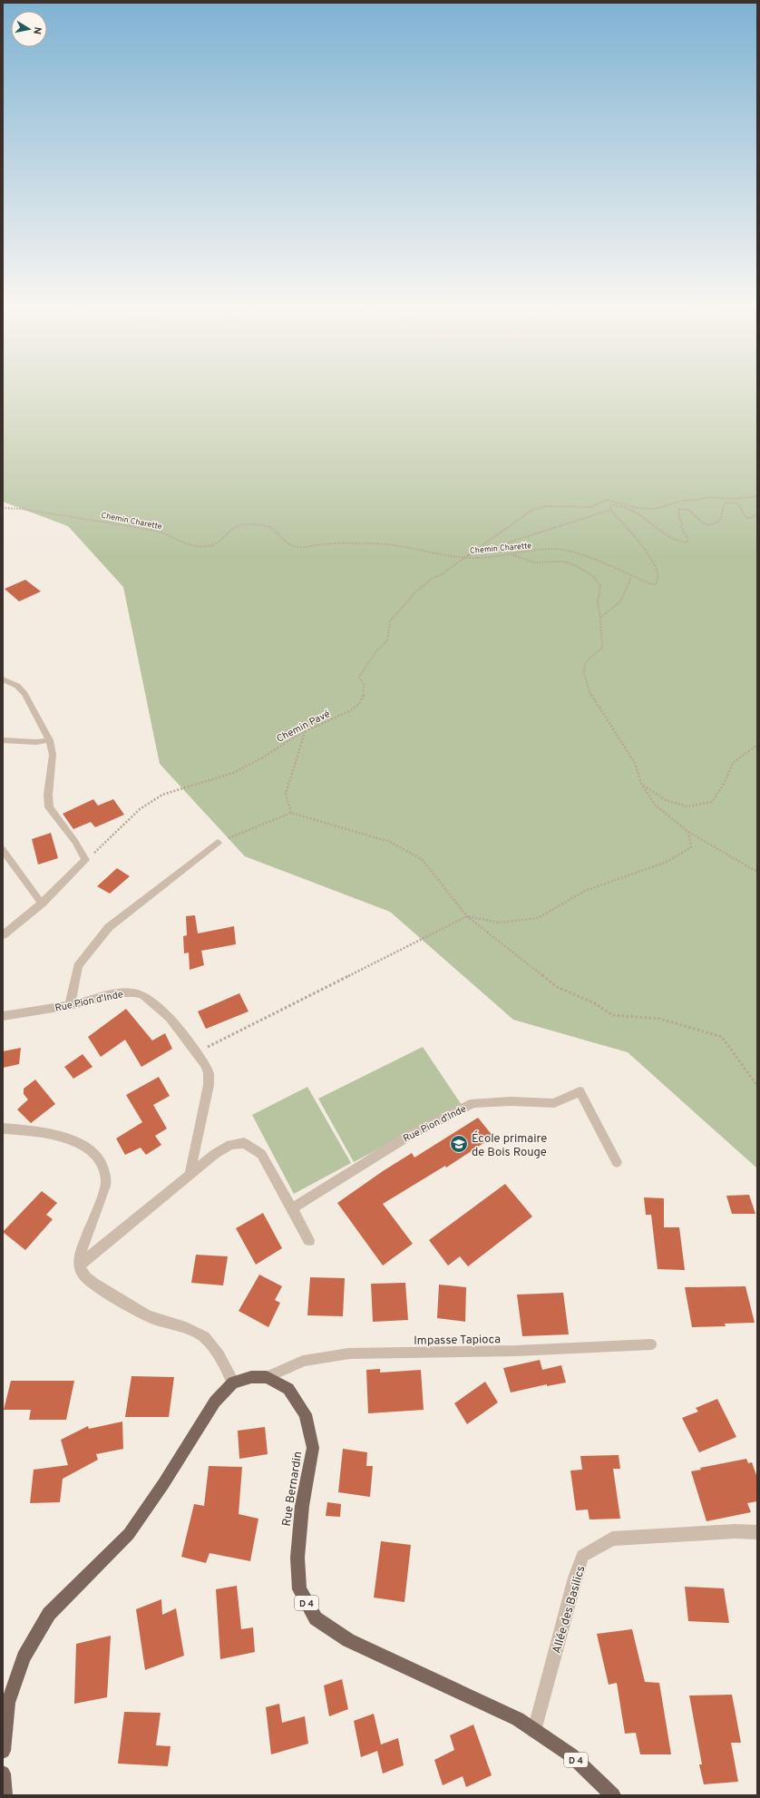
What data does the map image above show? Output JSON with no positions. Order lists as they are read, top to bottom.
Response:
{
  "streets": {
    "main road": ["Rue Bernardin", "D 4"],
    "street": ["Rue Pion d'Inde", "Allée des Basilics"],
    "lane": ["Impasse Tapioca"],
    "path": ["Chemin Charette", "Chemin Pavé"]
  },
  "crossings": [
    ["Chemin Charette", "Chemin Pavé"],
    ["Impasse Tapioca", "Rue Bernardin"],
    ["Rue Bernardin", "Allée des Basilics"]
  ],
  "places": {
    "school or university": ["École primaire de Bois Rouge"]
  },
  "north": "right"
}
